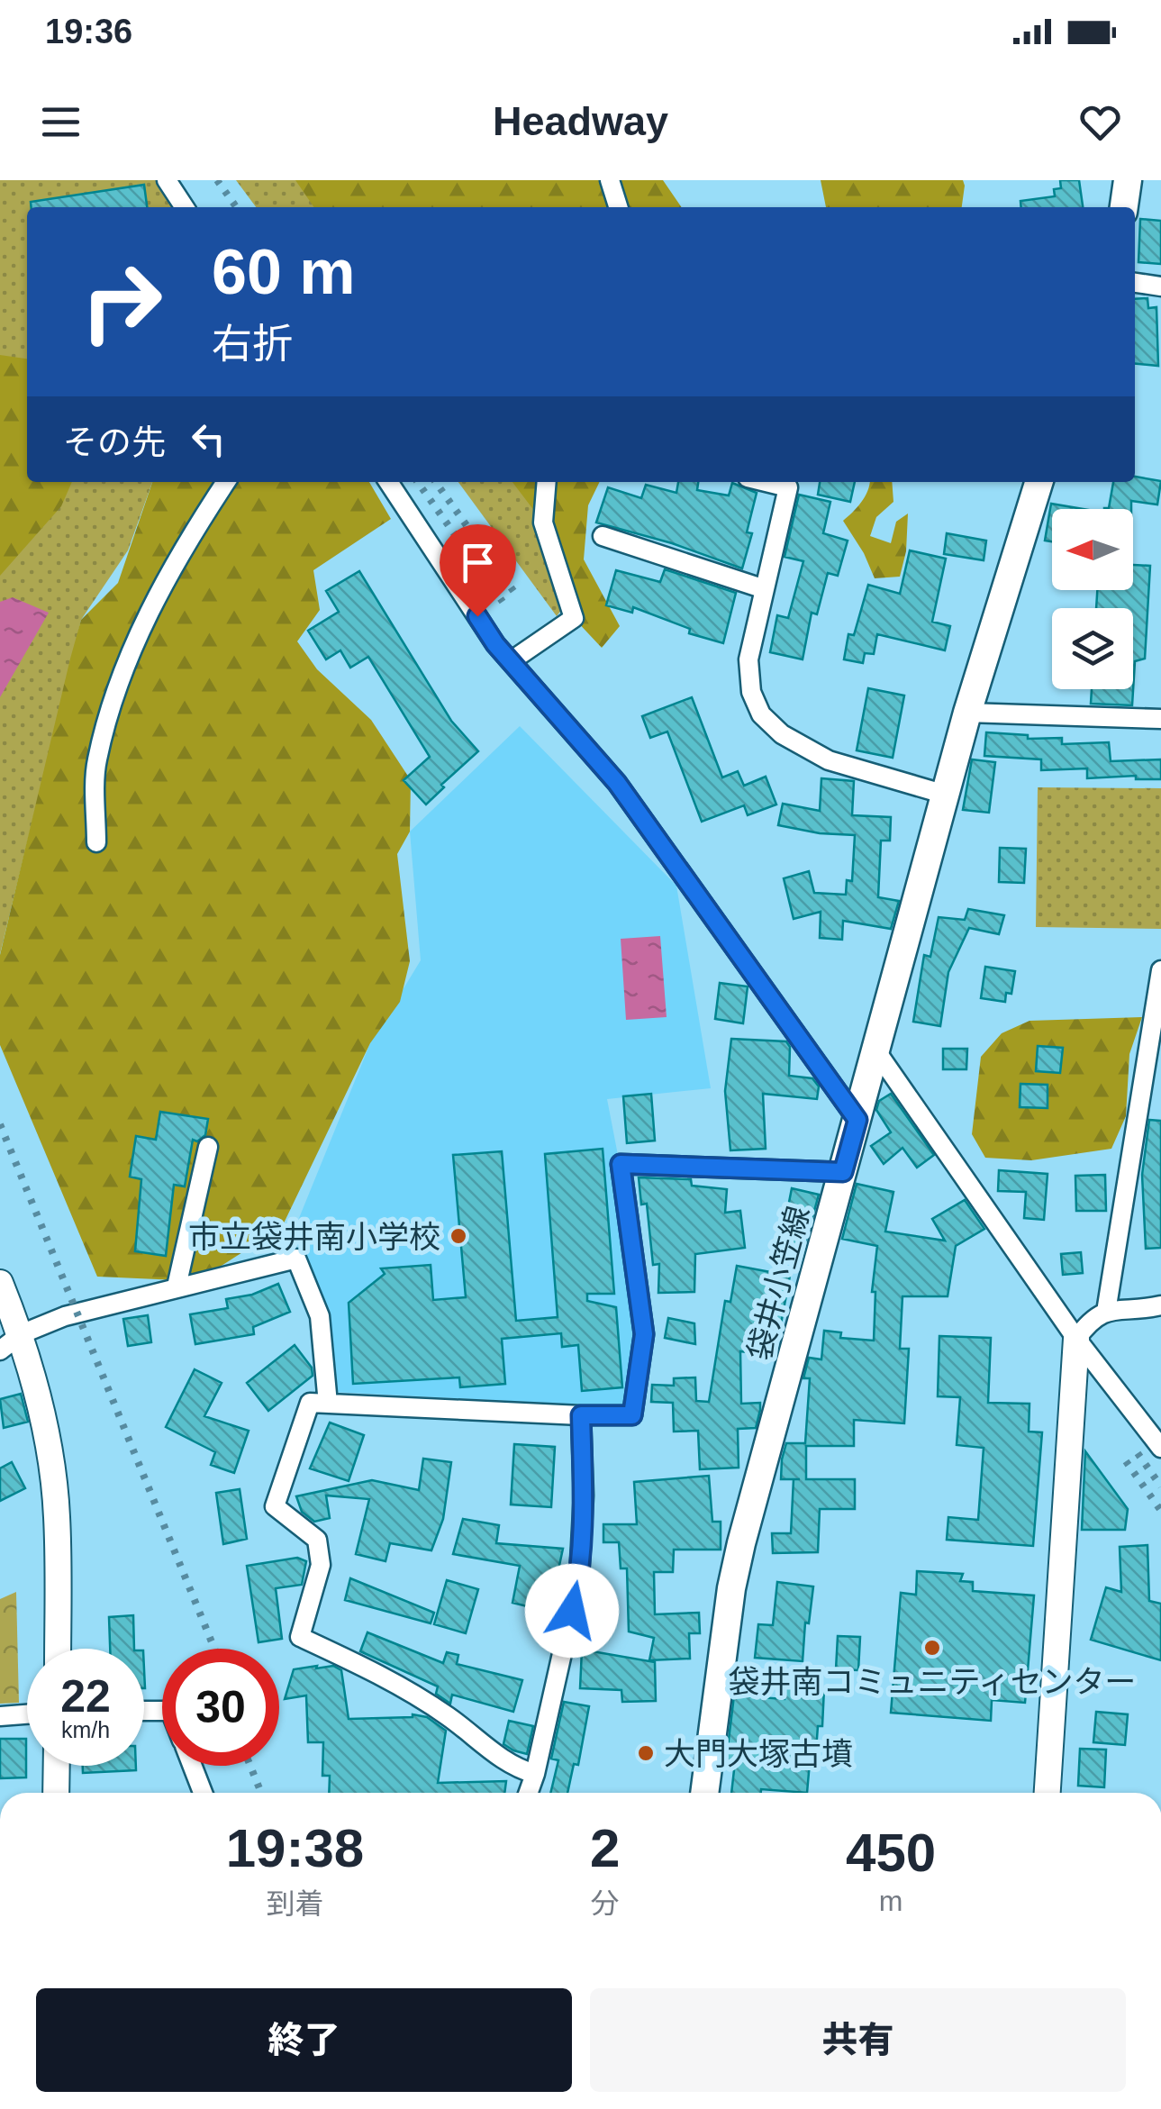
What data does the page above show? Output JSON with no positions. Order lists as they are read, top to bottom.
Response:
{
  "streets": {
    "main road": ["袋井小笠線"]
  },
  "places": ["市立袋井南小学校", "袋井南コミュニティセンター", "大門大塚古墳"],
  "north": "left",
  "page": {
    "status": "19:36",
    "header": "Headway",
    "turn": ["60 m", "右折"],
    "then": "その先",
    "speed": "22 km/h",
    "limit": "30",
    "eta": [
      "19:38",
      "到着",
      "2",
      "分",
      "450",
      "m"
    ],
    "buttons": ["終了", "共有"]
  }
}
